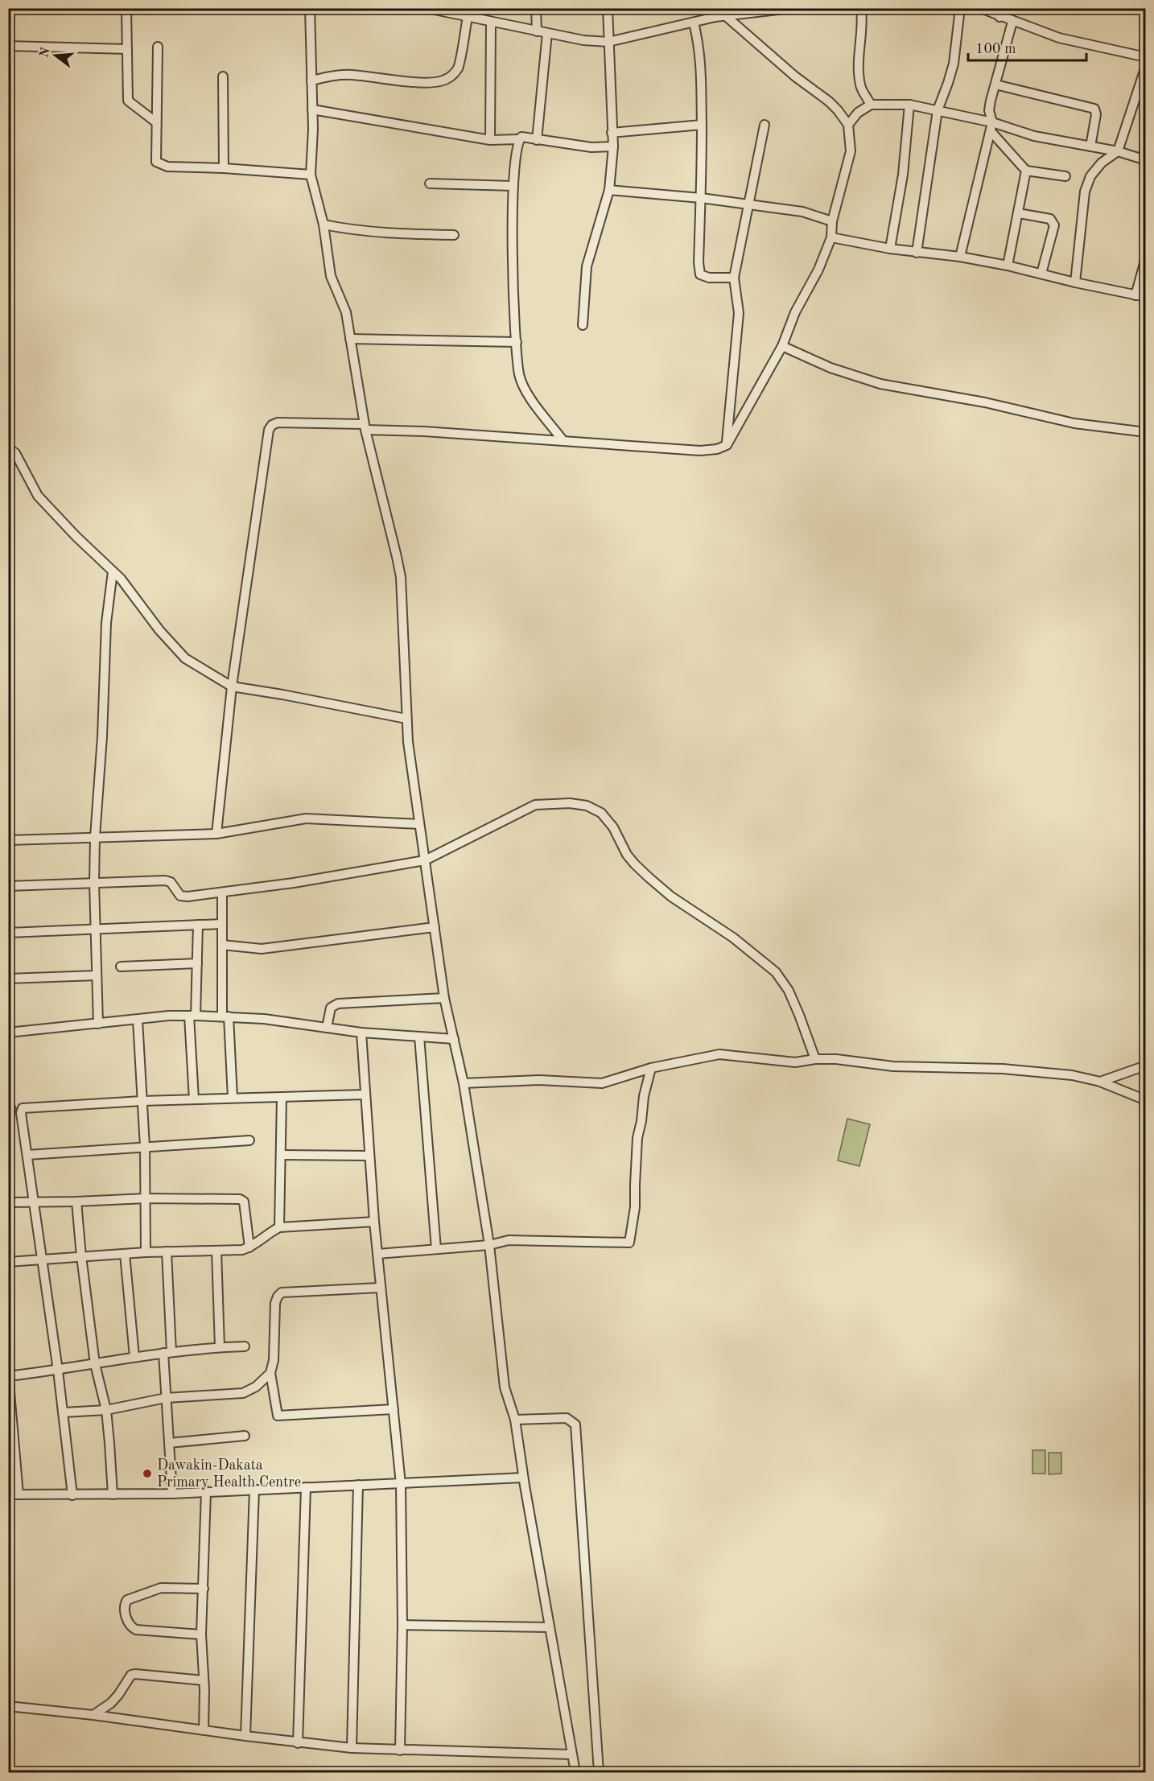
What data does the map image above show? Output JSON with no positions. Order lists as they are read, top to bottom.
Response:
{
  "places": ["Dawakin-Dakata Primary Health Centre"],
  "scale_bar": "100 m",
  "north": "left"
}
